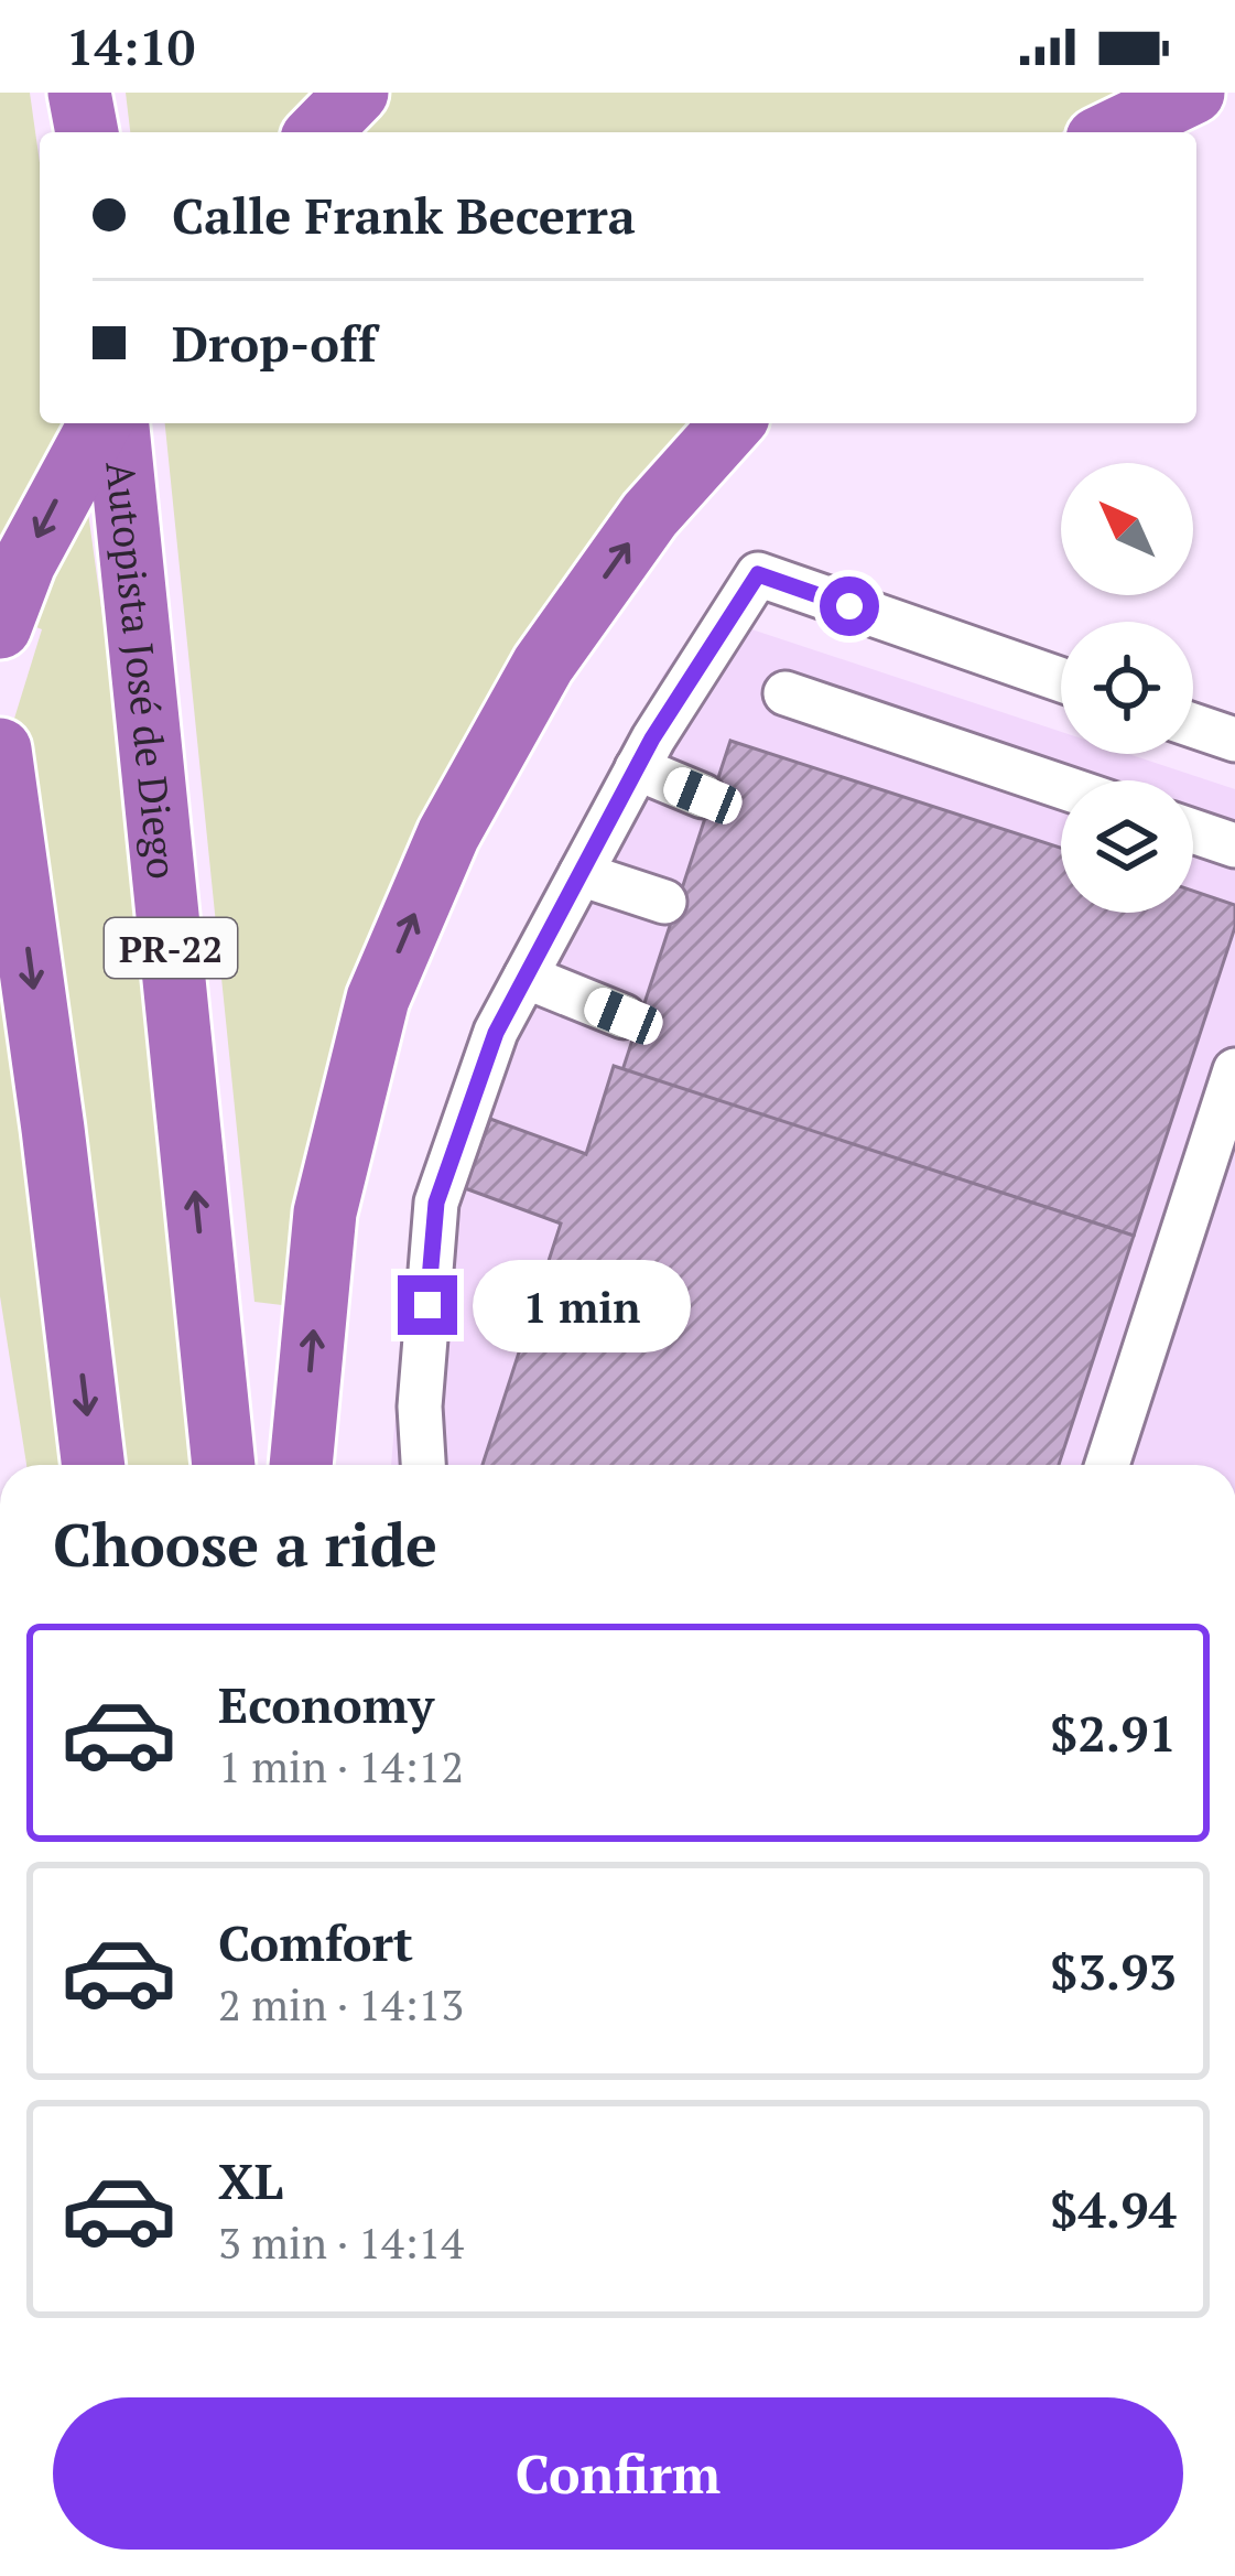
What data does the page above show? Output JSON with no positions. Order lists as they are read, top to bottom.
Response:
{
  "streets": {
    "highway": ["Autopista José de Diego", "PR-22"]
  },
  "north": "top left",
  "page": {
    "status": "14:10",
    "banner": ["Calle Frank Becerra", "Drop-off"],
    "bubble": "1 min",
    "heading": "Choose a ride",
    "list": [
      {
        "name": "Economy",
        "note": "1 min · 14:12",
        "value": "$2.91"
      },
      {
        "name": "Comfort",
        "note": "2 min · 14:13",
        "value": "$3.93"
      },
      {
        "name": "XL",
        "note": "3 min · 14:14",
        "value": "$4.94"
      }
    ],
    "buttons": "Confirm"
  }
}
